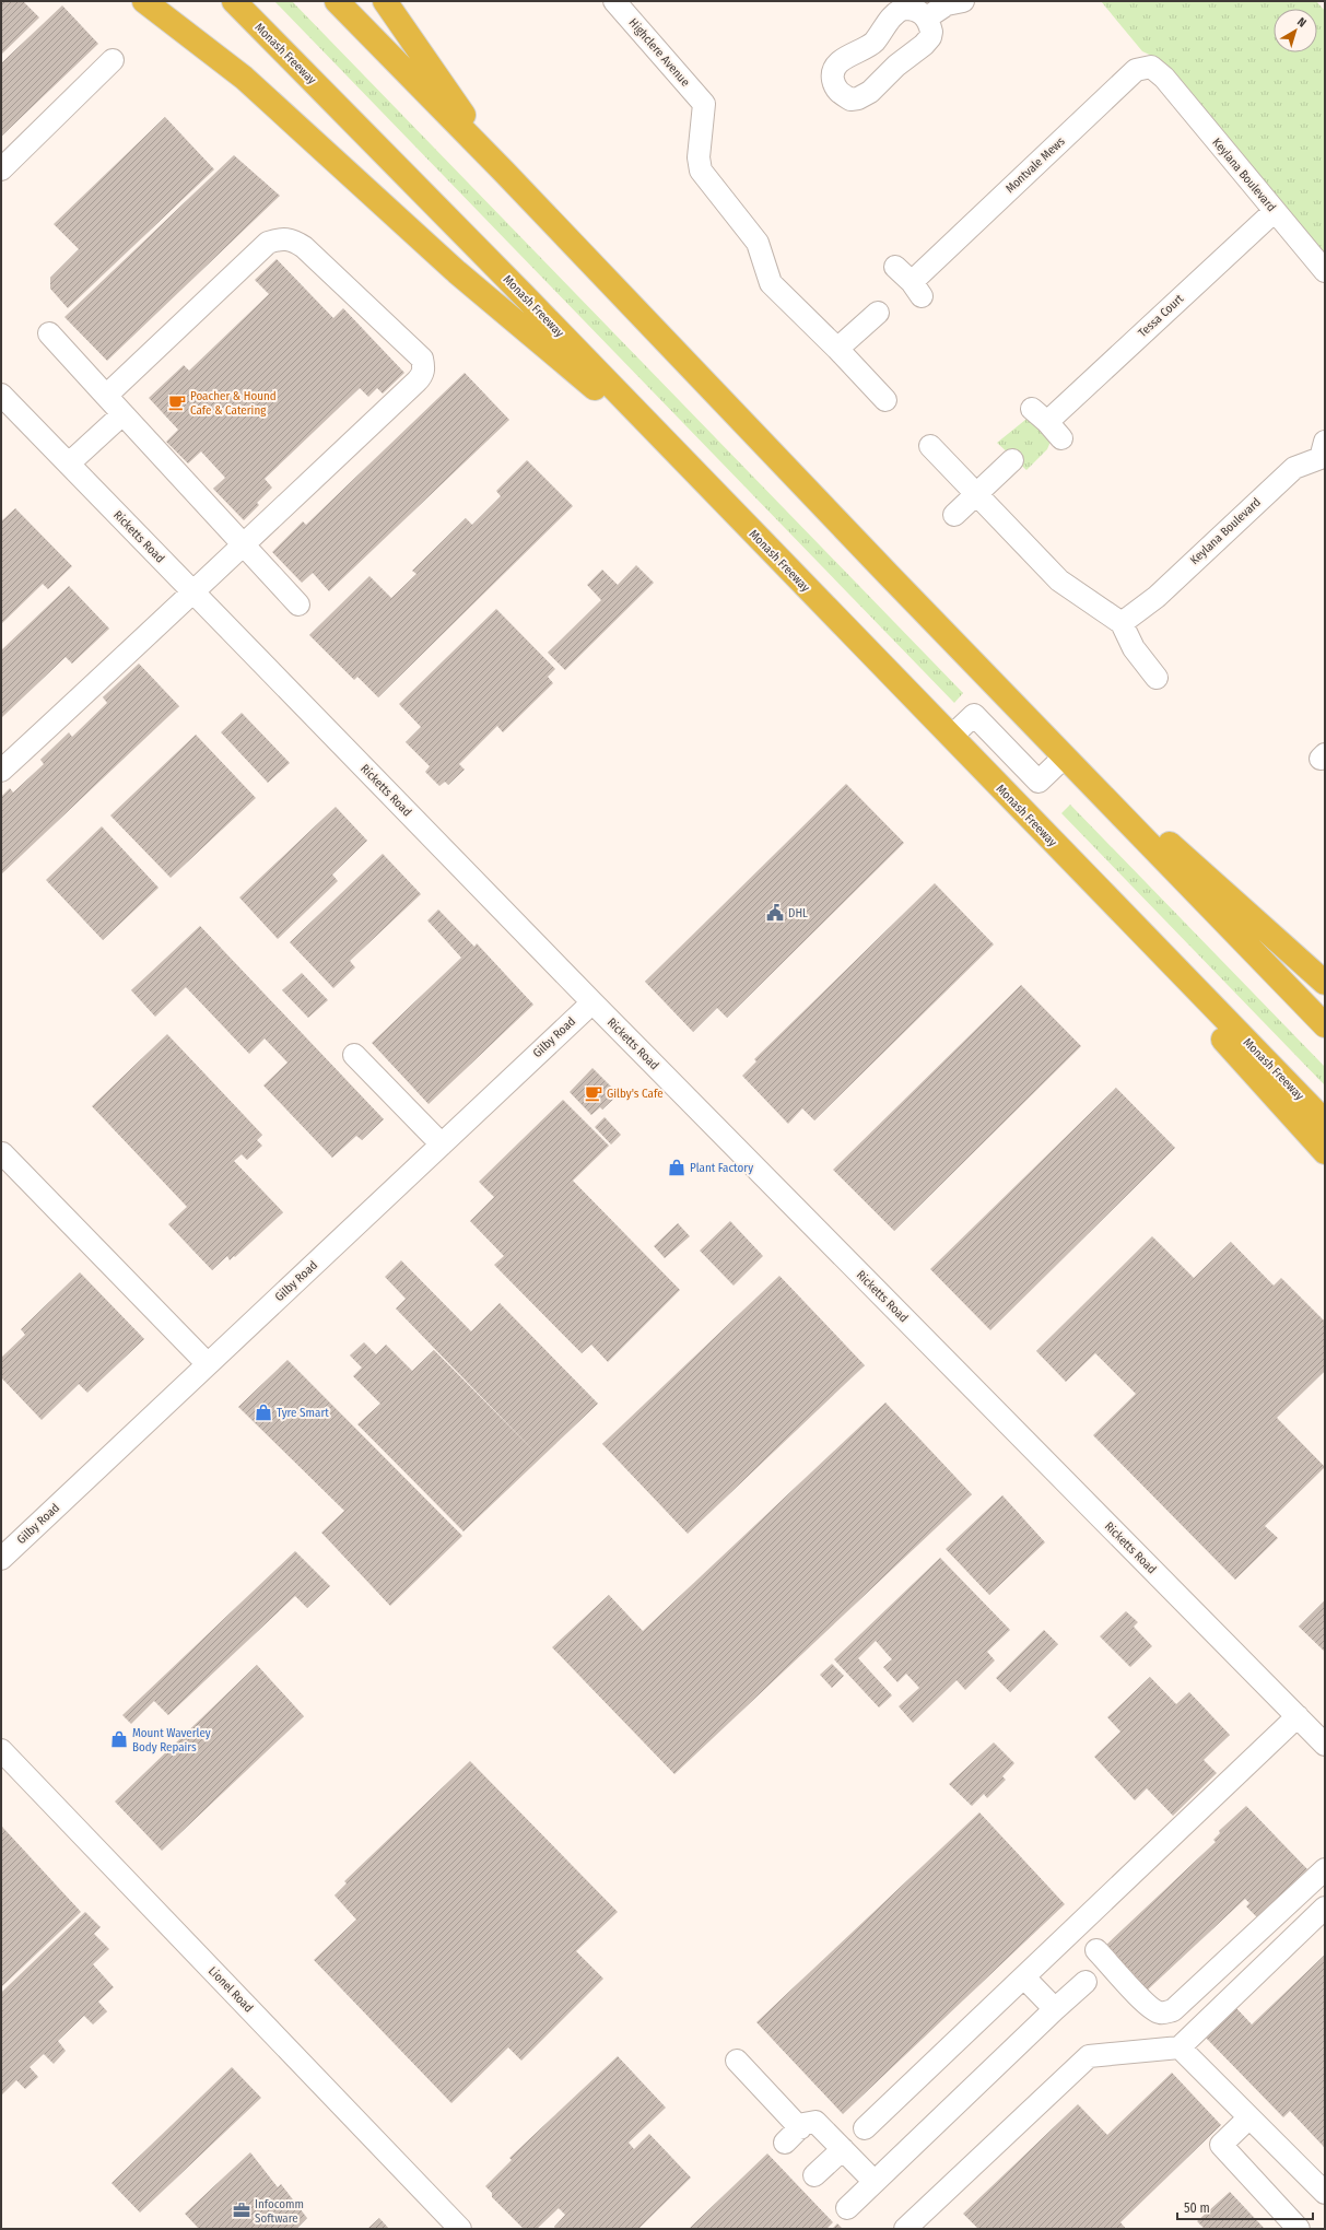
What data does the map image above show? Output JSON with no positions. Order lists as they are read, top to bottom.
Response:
{
  "streets": {
    "highway": ["Monash Freeway"],
    "street": [
      "Highclere Avenue",
      "Montvale Mews",
      "Keylana Boulevard",
      "Tessa Court",
      "Ricketts Road",
      "Gilby Road",
      "Lionel Road"
    ]
  },
  "crossings": [
    ["Montvale Mews", "Keylana Boulevard"],
    ["Keylana Boulevard", "Tessa Court"],
    ["Ricketts Road", "Gilby Road"]
  ],
  "places": {
    "cafe": ["Poacher & Hound Cafe & Catering", "Gilby's Cafe"],
    "public building": ["DHL"],
    "shop": ["Plant Factory", "Tyre Smart", "Mount Waverley Body Repairs"],
    "office": ["Infocomm Software"]
  },
  "scale_bar": "50 m",
  "north": "top right"
}
